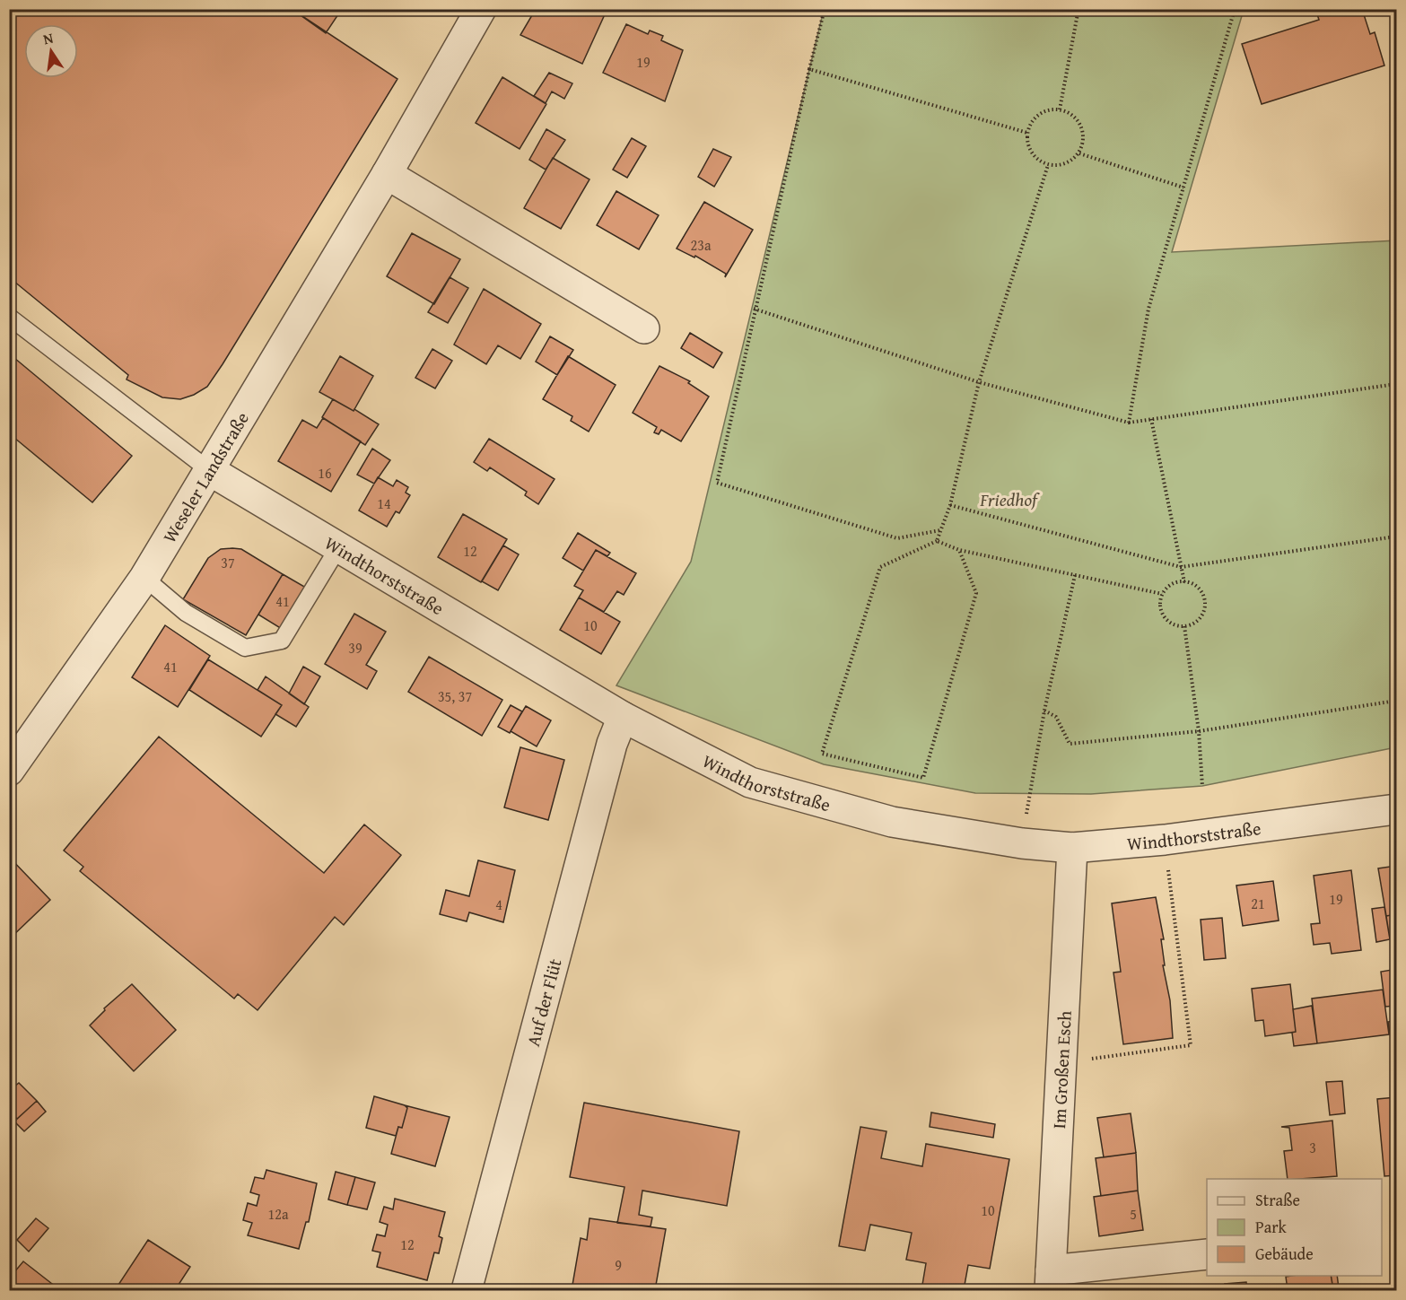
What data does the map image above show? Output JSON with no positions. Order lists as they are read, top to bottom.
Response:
{
  "streets": {
    "street": [
      "Weseler Landstraße",
      "Windthorststraße",
      "Auf der Flüt",
      "Im Großen Esch"
    ]
  },
  "crossings": [
    ["Weseler Landstraße", "Windthorststraße"],
    ["Windthorststraße", "Auf der Flüt"],
    ["Windthorststraße", "Im Großen Esch"]
  ],
  "parks": ["Friedhof"],
  "house_numbers": [
    "19",
    "23a",
    "16",
    "14",
    "12",
    "37",
    "41",
    "10",
    "39",
    "41",
    "35, 37",
    "19",
    "21",
    "4",
    "3",
    "10",
    "12a",
    "5",
    "12",
    "9"
  ],
  "legend": ["Straße", "Park", "Gebäude"],
  "north": "top"
}
